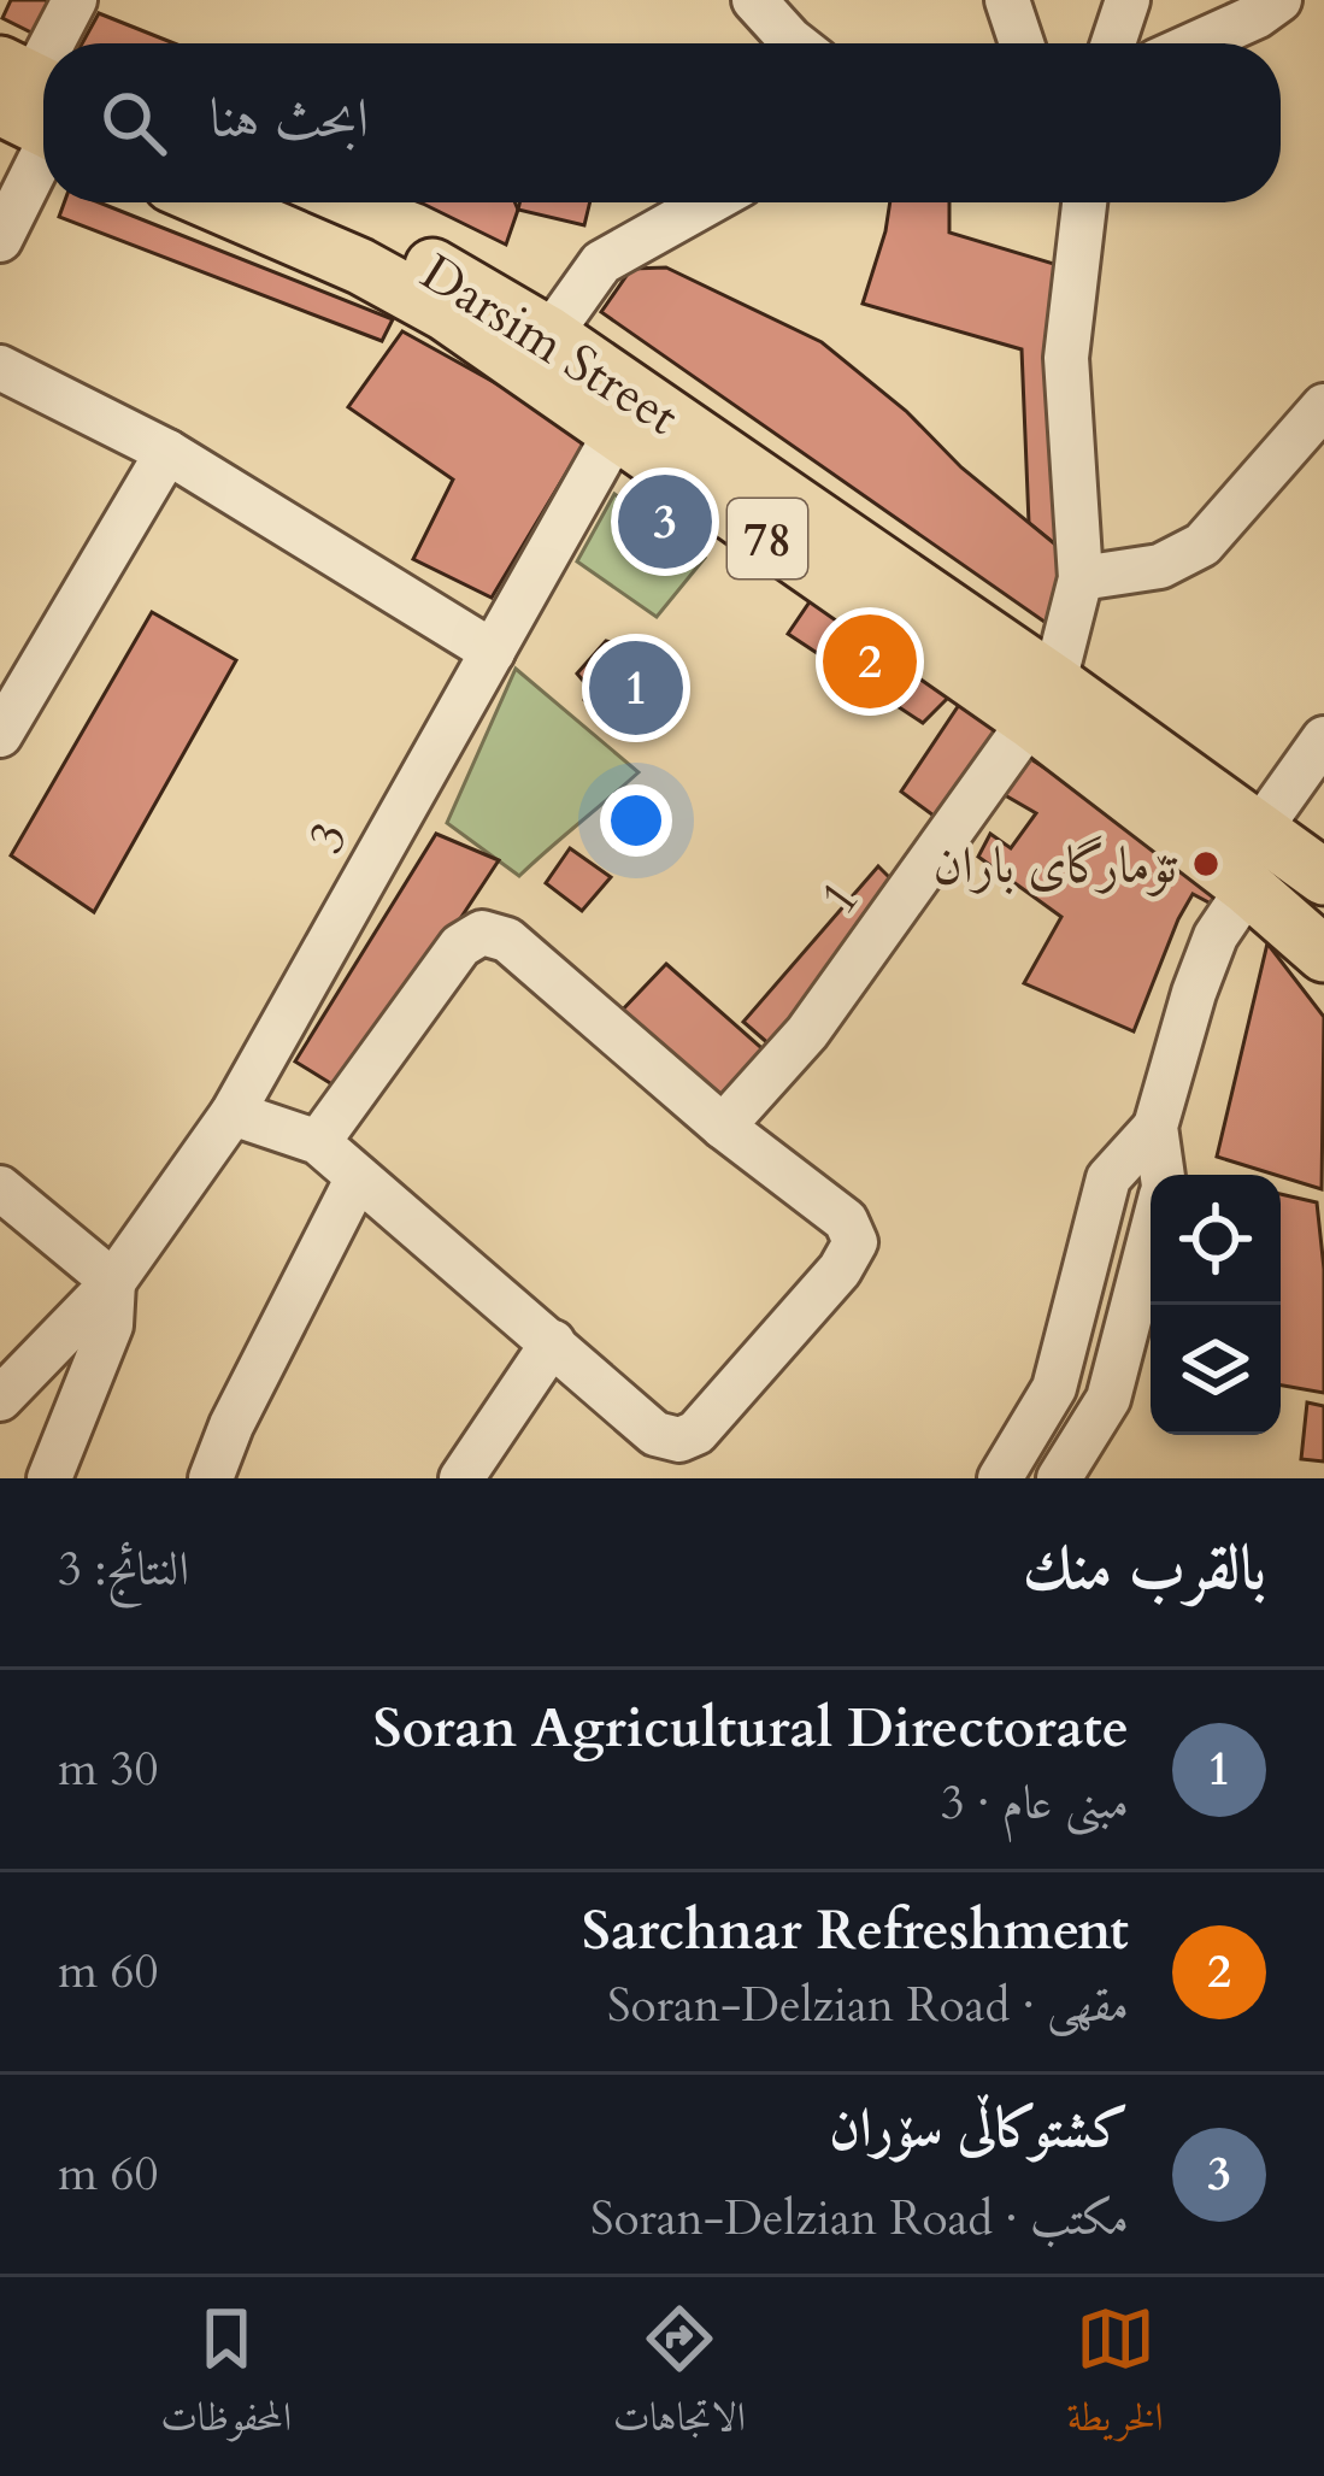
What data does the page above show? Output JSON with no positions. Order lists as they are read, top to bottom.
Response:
{
  "streets": {
    "main road": ["Darsim Street", "78"],
    "street": ["3", "1"]
  },
  "crossings": [
    ["Darsim Street", "78"],
    ["Darsim Street", "1"],
    ["78", "3"],
    ["78", "1"]
  ],
  "places": ["تۆمارگای باران"],
  "page": {
    "search": "ابحث هنا",
    "pins": ["3", "2", "1"],
    "heading": ["بالقرب منك", "النتائج: 3"],
    "list": [
      {
        "mark": "1",
        "name": "Soran Agricultural Directorate",
        "note": "مبنى عام · 3",
        "value": "30 m"
      },
      {
        "mark": "2",
        "name": "Sarchnar Refreshment",
        "note": "مقهى · Soran-Delzian Road",
        "value": "60 m"
      },
      {
        "mark": "3",
        "name": "کشتوکاڵی سۆران",
        "note": "مكتب · Soran-Delzian Road",
        "value": "60 m"
      }
    ],
    "nav": ["الخريطة", "الاتجاهات", "المحفوظات"]
  }
}
